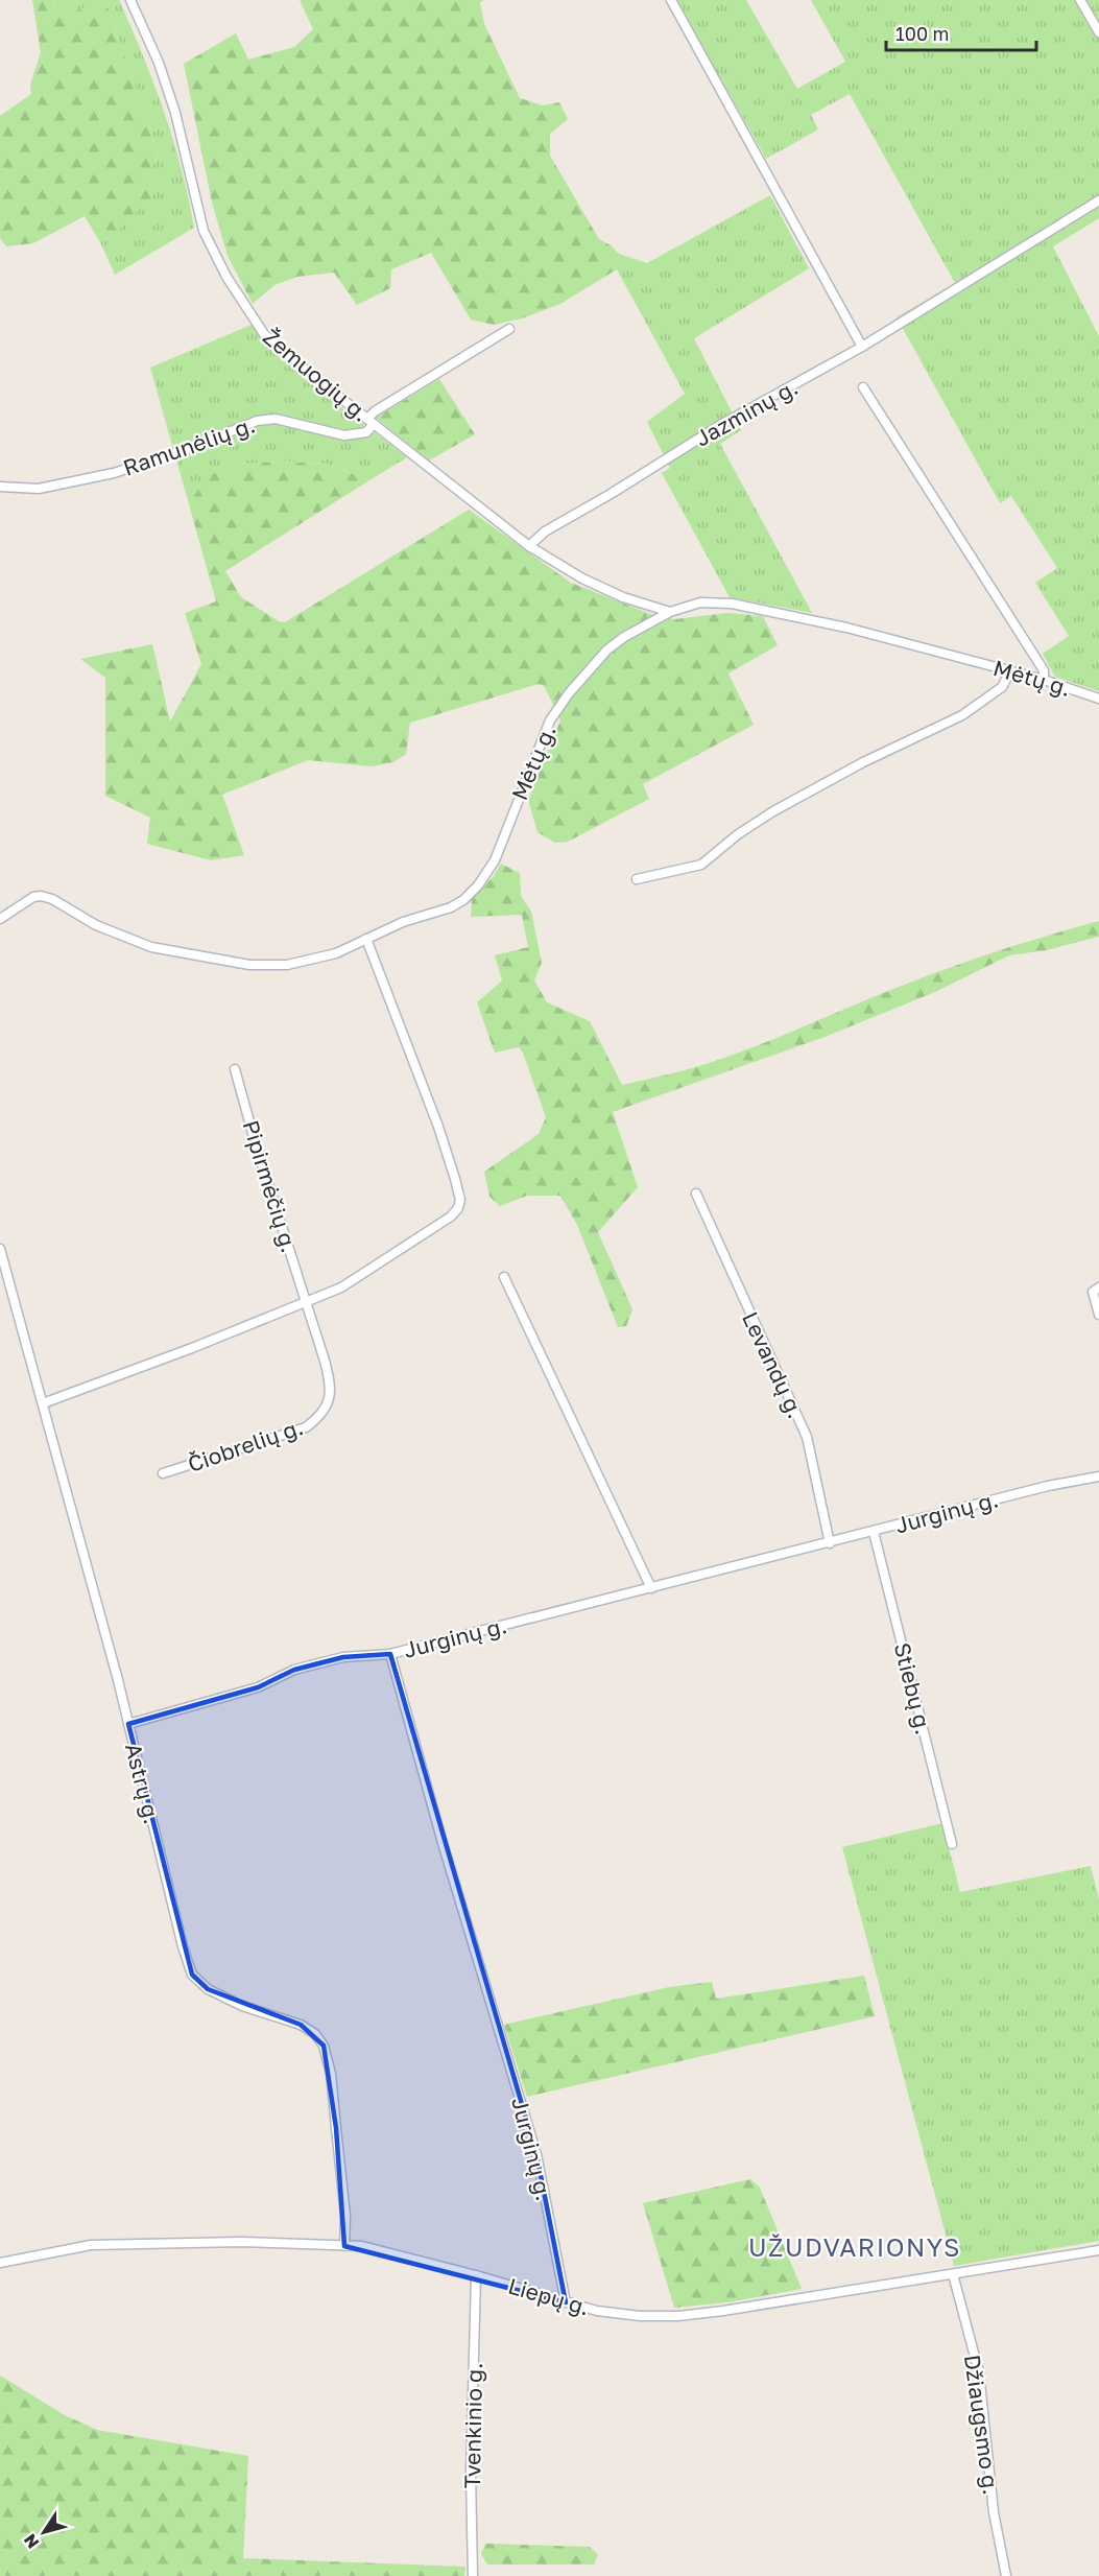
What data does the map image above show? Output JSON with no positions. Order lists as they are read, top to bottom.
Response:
{
  "streets": {
    "street": [
      "Žemuogių g.",
      "Jazminų g.",
      "Ramunėlių g.",
      "Mėtų g.",
      "Pipirmėčių g.",
      "Levandų g.",
      "Čiobrelių g.",
      "Jurginų g.",
      "Stiebų g.",
      "Astrų g.",
      "Liepų g.",
      "Džiaugsmo g.",
      "Tvenkinio g."
    ]
  },
  "crossings": [
    ["Žemuogių g.", "Jazminų g."],
    ["Žemuogių g.", "Ramunėlių g."],
    ["Žemuogių g.", "Mėtų g."],
    ["Pipirmėčių g.", "Čiobrelių g."],
    ["Levandų g.", "Jurginų g."],
    ["Jurginų g.", "Stiebų g."],
    ["Jurginų g.", "Liepų g."],
    ["Astrų g.", "Liepų g."],
    ["Liepų g.", "Džiaugsmo g."],
    ["Liepų g.", "Tvenkinio g."]
  ],
  "districts": ["UŽUDVARIONYS"],
  "scale_bar": "100 m",
  "north": "bottom left"
}
